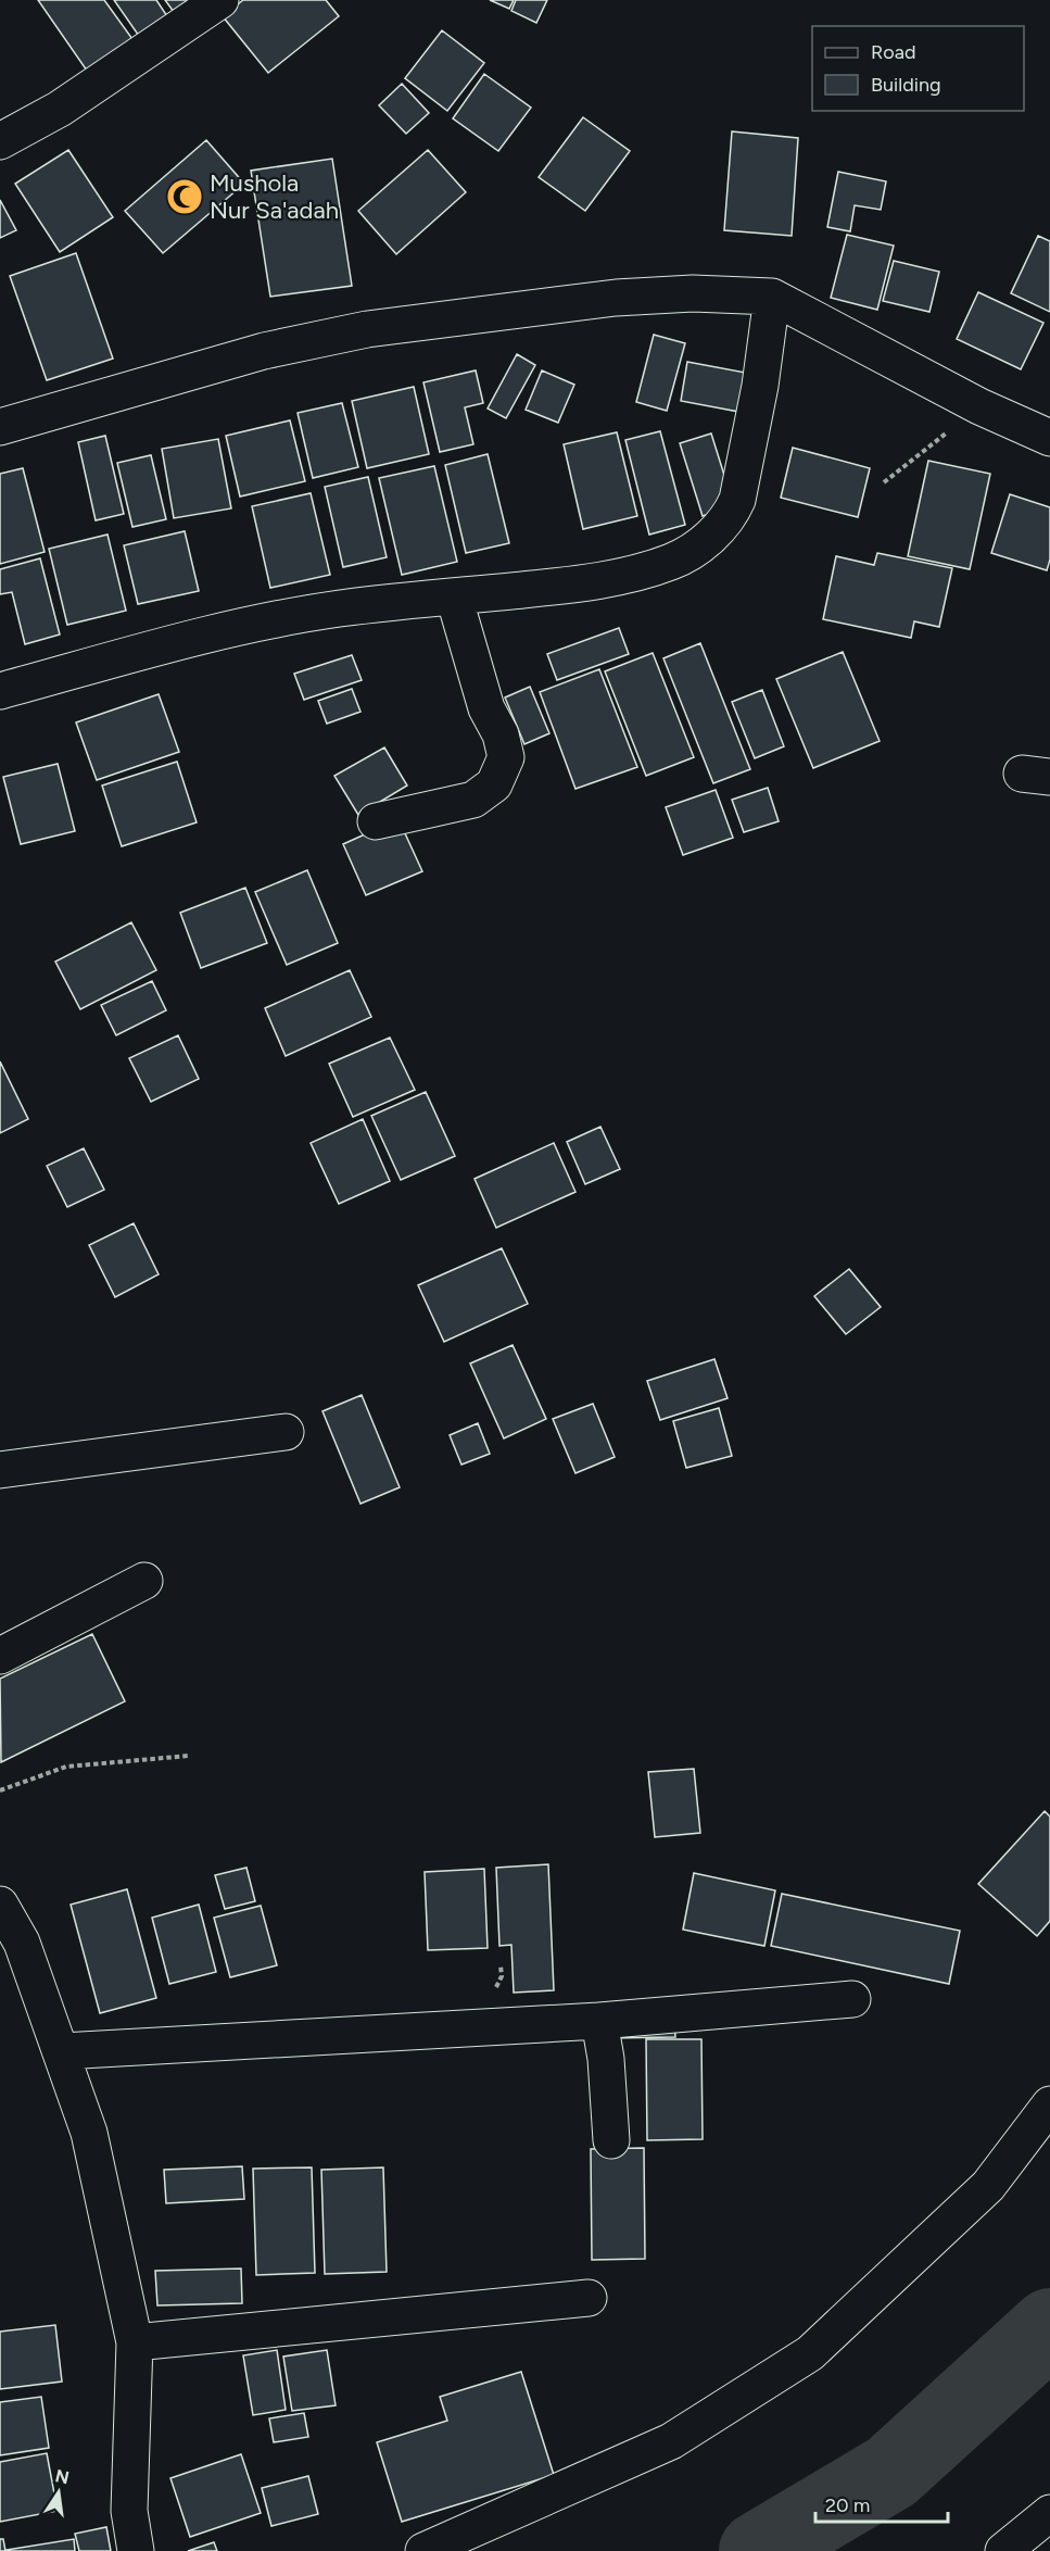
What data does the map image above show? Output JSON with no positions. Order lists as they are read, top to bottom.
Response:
{
  "places": {
    "mosque": ["Mushola Nur Sa'adah"]
  },
  "legend": ["Road", "Building"],
  "scale_bar": "20 m",
  "north": "top"
}
